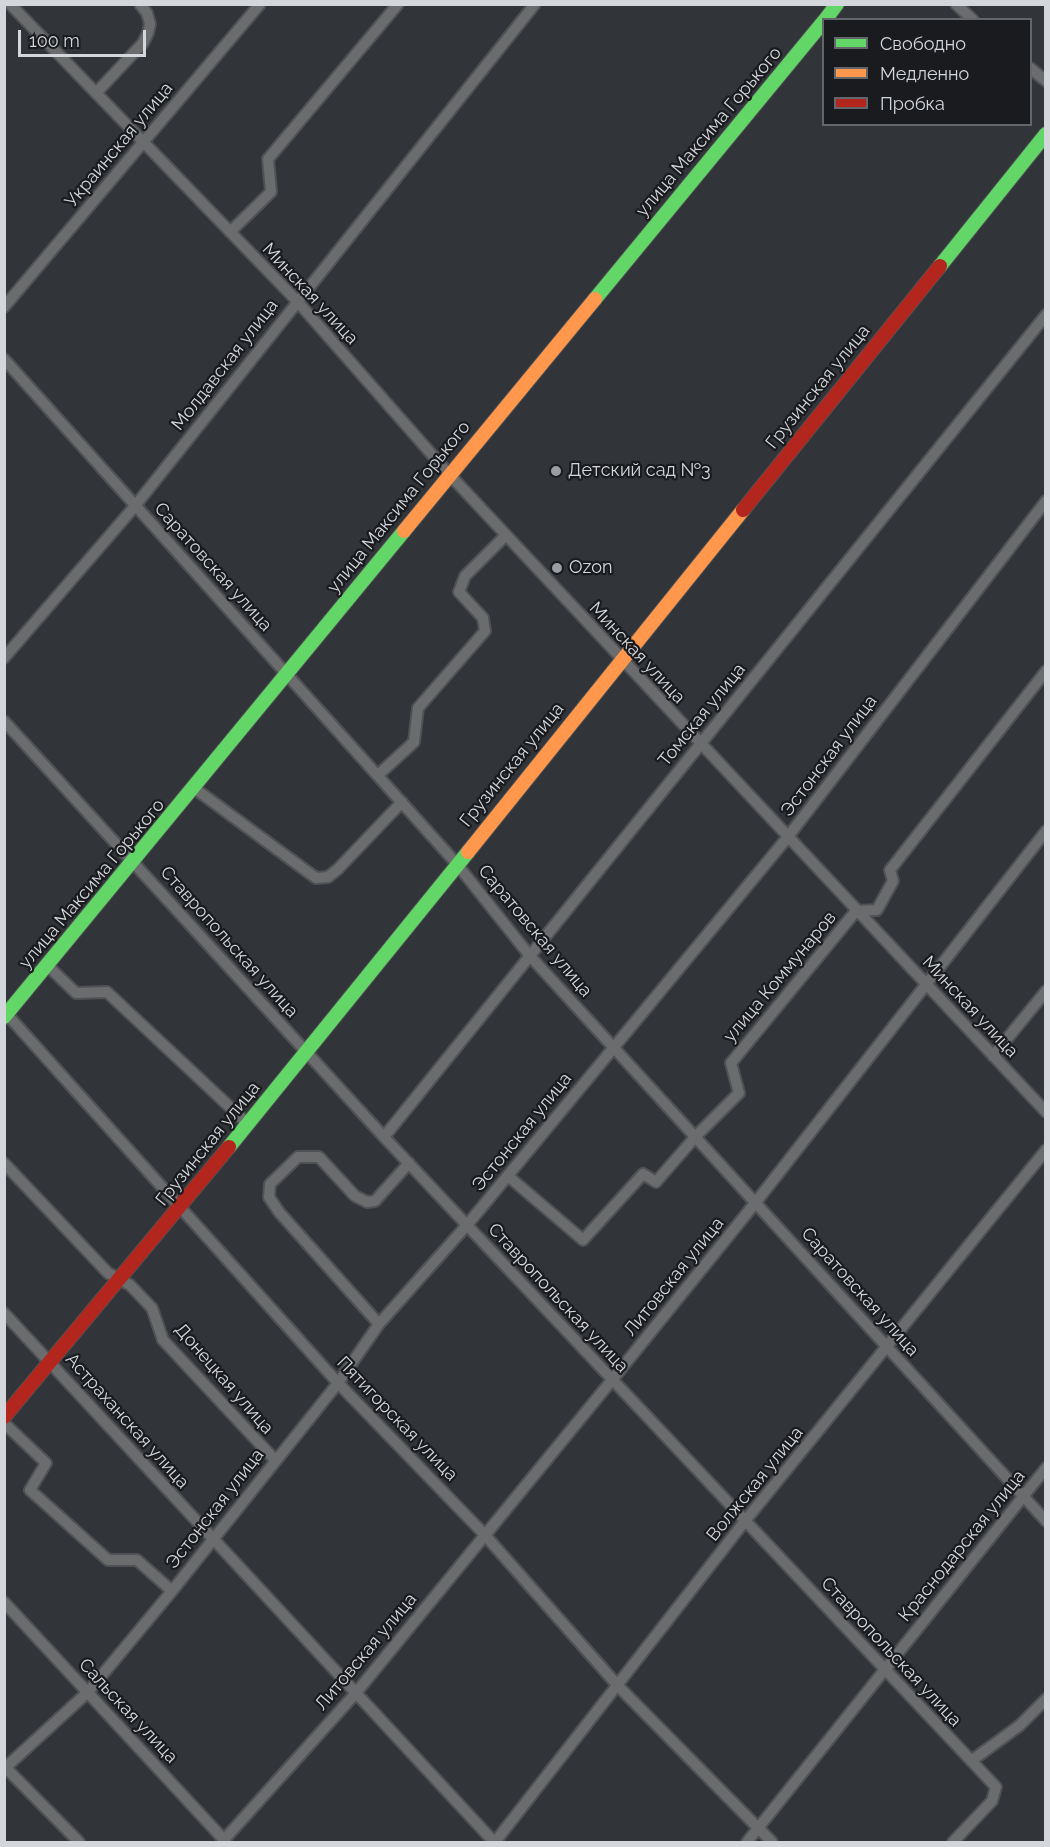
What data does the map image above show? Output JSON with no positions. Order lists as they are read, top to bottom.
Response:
{
  "streets": {
    "main road": ["улица Максима Горького", "Грузинская улица"],
    "street": [
      "Украинская улица",
      "Минская улица",
      "Молдавская улица",
      "Саратовская улица",
      "Томская улица",
      "Эстонская улица",
      "Ставропольская улица",
      "улица Коммунаров",
      "Литовская улица",
      "Донецкая улица",
      "Пятигорская улица",
      "Астраханская улица",
      "Волжская улица",
      "Краснодарская улица",
      "Сальская улица"
    ]
  },
  "crossings": [
    ["улица Максима Горького", "Минская улица"],
    ["улица Максима Горького", "Саратовская улица"],
    ["улица Максима Горького", "Ставропольская улица"],
    ["улица Максима Горького", "Пятигорская улица"],
    ["Украинская улица", "Минская улица"],
    ["Минская улица", "Молдавская улица"],
    ["Минская улица", "Грузинская улица"],
    ["Минская улица", "Томская улица"],
    ["Минская улица", "Эстонская улица"],
    ["Минская улица", "улица Коммунаров"],
    ["Минская улица", "Литовская улица"],
    ["Молдавская улица", "Саратовская улица"],
    ["Грузинская улица", "Саратовская улица"],
    ["Грузинская улица", "Ставропольская улица"],
    ["Грузинская улица", "Донецкая улица"],
    ["Грузинская улица", "Пятигорская улица"],
    ["Грузинская улица", "Астраханская улица"],
    ["Саратовская улица", "Томская улица"],
    ["Саратовская улица", "Эстонская улица"],
    ["Саратовская улица", "улица Коммунаров"],
    ["Саратовская улица", "Литовская улица"],
    ["Саратовская улица", "Волжская улица"],
    ["Саратовская улица", "Краснодарская улица"],
    ["Томская улица", "Ставропольская улица"],
    ["Эстонская улица", "Ставропольская улица"],
    ["Эстонская улица", "улица Коммунаров"],
    ["Эстонская улица", "Донецкая улица"],
    ["Эстонская улица", "Пятигорская улица"],
    ["Эстонская улица", "Астраханская улица"],
    ["Эстонская улица", "Сальская улица"],
    ["Ставропольская улица", "Литовская улица"],
    ["Ставропольская улица", "Волжская улица"],
    ["Ставропольская улица", "Краснодарская улица"],
    ["Литовская улица", "Пятигорская улица"],
    ["Литовская улица", "Астраханская улица"],
    ["Литовская улица", "Сальская улица"],
    ["Пятигорская улица", "Волжская улица"],
    ["Пятигорская улица", "Краснодарская улица"],
    ["Астраханская улица", "Волжская улица"]
  ],
  "places": ["Детский сад №3", "Ozon"],
  "legend": ["Свободно", "Медленно", "Пробка"],
  "scale_bar": "100 m"
}
